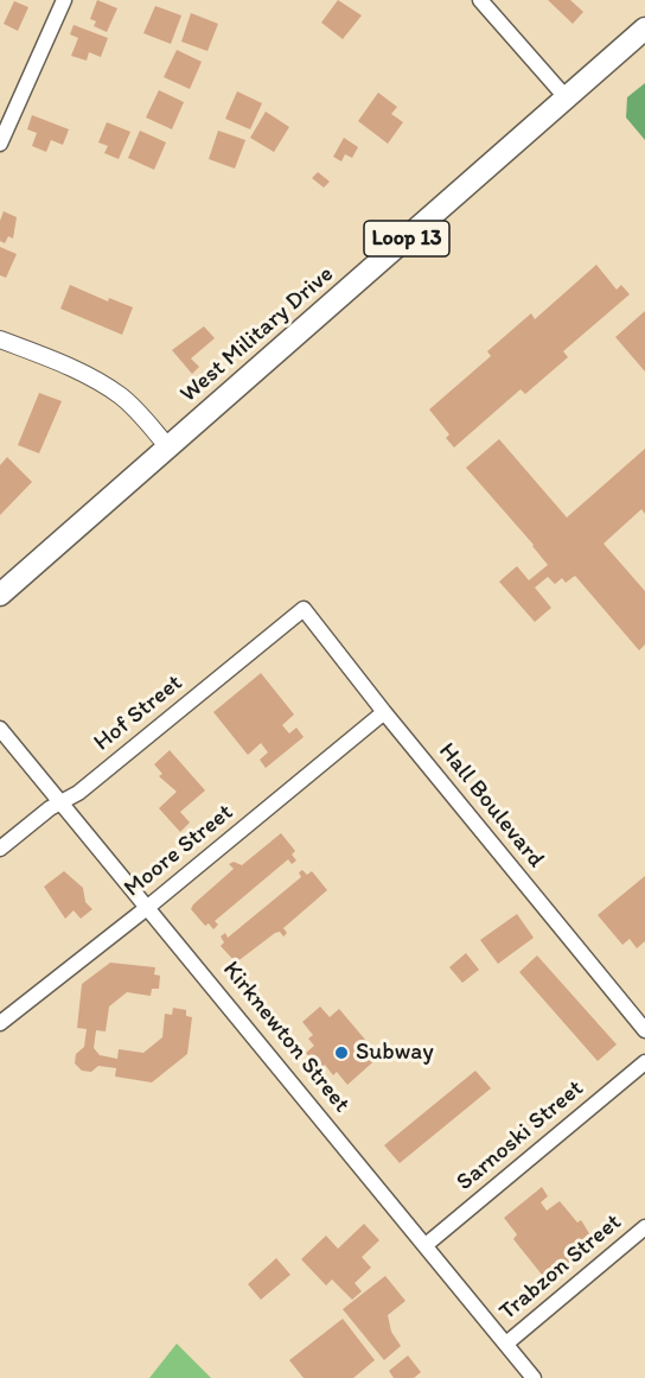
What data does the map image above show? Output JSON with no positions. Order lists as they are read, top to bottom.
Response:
{
  "streets": {
    "main road": ["Loop 13", "West Military Drive"],
    "street": [
      "Hof Street",
      "Hall Boulevard",
      "Moore Street",
      "Kirknewton Street",
      "Sarnoski Street",
      "Trabzon Street"
    ]
  },
  "crossings": [
    ["Hof Street", "Hall Boulevard"],
    ["Hof Street", "Kirknewton Street"],
    ["Hall Boulevard", "Moore Street"],
    ["Moore Street", "Kirknewton Street"],
    ["Kirknewton Street", "Sarnoski Street"],
    ["Kirknewton Street", "Trabzon Street"]
  ],
  "places": ["Subway"]
}
